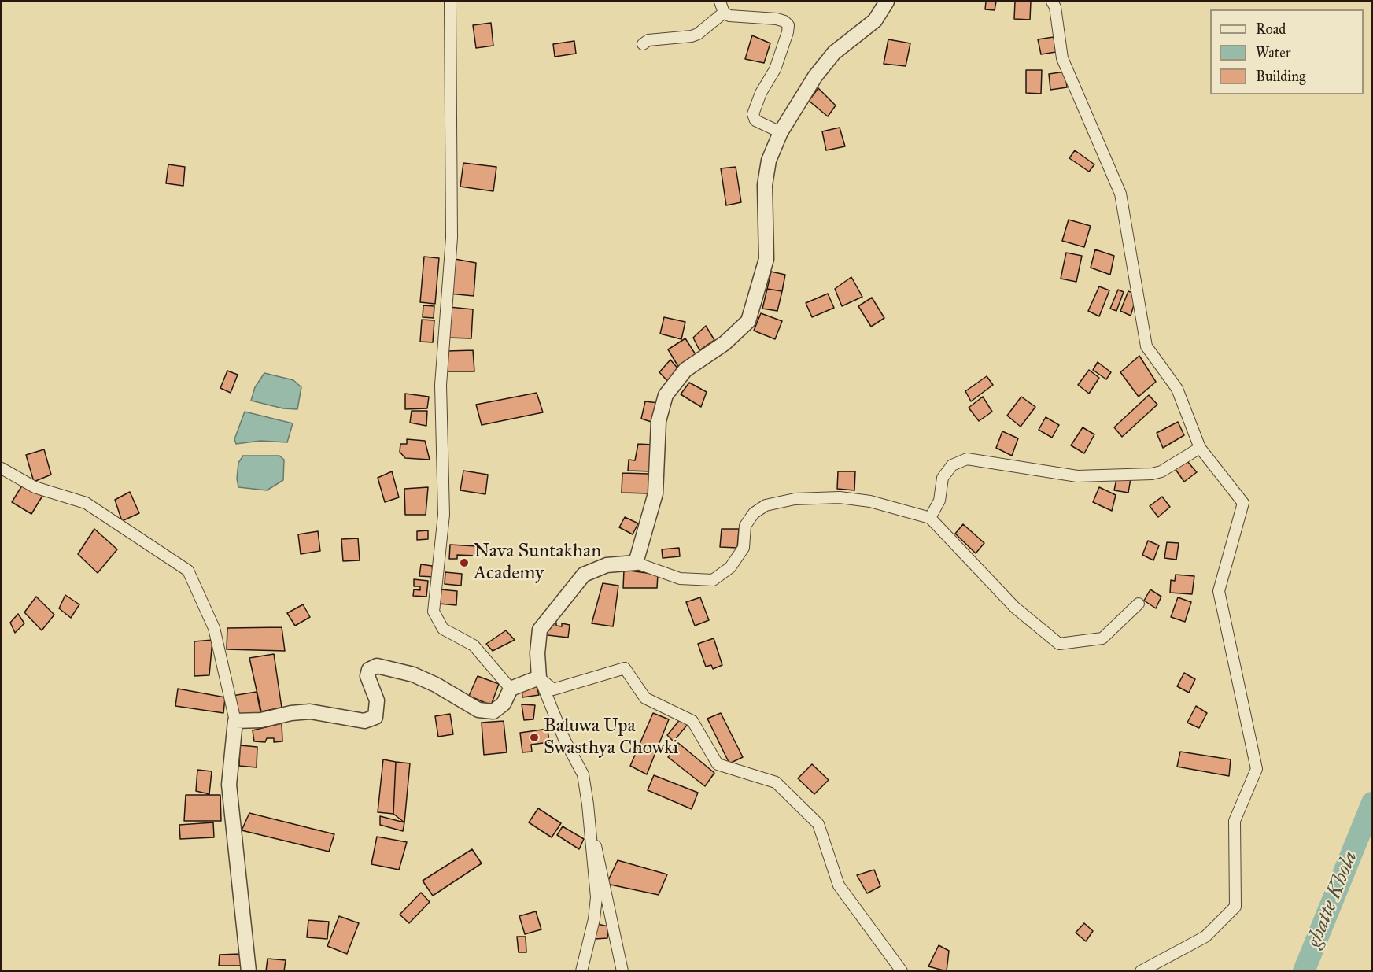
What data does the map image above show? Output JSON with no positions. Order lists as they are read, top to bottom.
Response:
{
  "water": ["ghatte Khola"],
  "places": ["Nava Suntakhan Academy", "Baluwa Upa Swasthya Chowki"],
  "legend": ["Road", "Water", "Building"]
}
